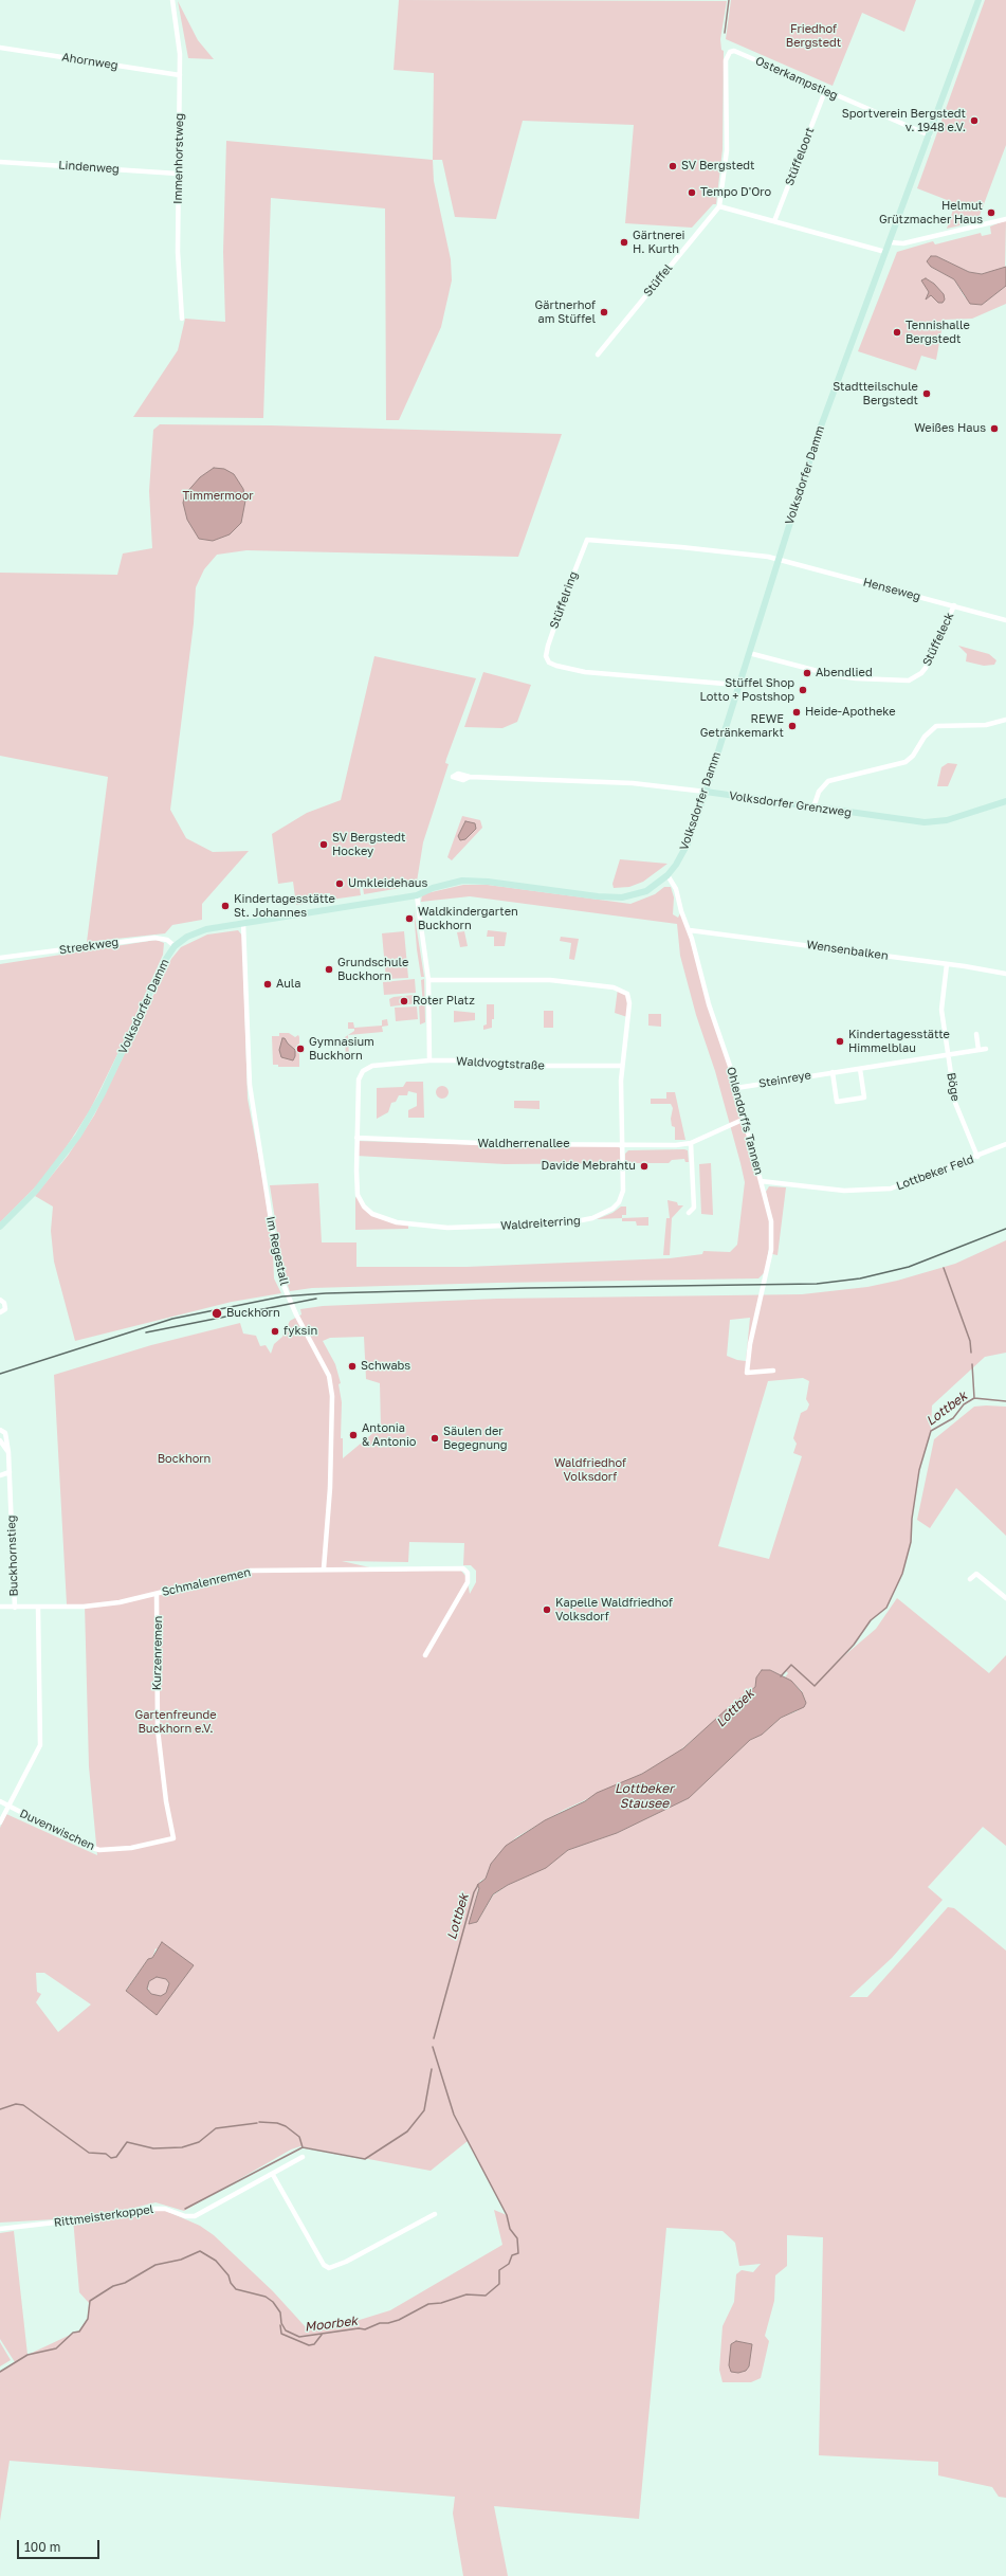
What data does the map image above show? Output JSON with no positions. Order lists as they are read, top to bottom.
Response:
{
  "streets": {
    "main road": ["Volksdorfer Damm", "Volksdorfer Grenzweg"],
    "street": [
      "Ahornweg",
      "Osterkampstieg",
      "Stüffeloort",
      "Immenhorstweg",
      "Lindenweg",
      "Stüffel",
      "Henseweg",
      "Stüffelring",
      "Stüffeleck",
      "Streekweg",
      "Wensenbalken",
      "Waldvogtstraße",
      "Steinreye",
      "Böge",
      "Ohlendorffs Tannen",
      "Waldherrenallee",
      "Lottbeker Feld",
      "Waldreiterring",
      "Im Regestall",
      "Buckhornstieg",
      "Schmalenremen",
      "Kurzenremen",
      "Duvenwischen",
      "Rittmeisterkoppel"
    ]
  },
  "crossings": [
    ["Ahornweg", "Immenhorstweg"],
    ["Osterkampstieg", "Stüffeloort"],
    ["Osterkampstieg", "Stüffel"],
    ["Osterkampstieg", "Volksdorfer Damm"],
    ["Immenhorstweg", "Lindenweg"],
    ["Volksdorfer Damm", "Henseweg"],
    ["Volksdorfer Damm", "Stüffelring"],
    ["Volksdorfer Damm", "Stüffeleck"],
    ["Volksdorfer Damm", "Volksdorfer Grenzweg"],
    ["Volksdorfer Damm", "Streekweg"],
    ["Volksdorfer Damm", "Ohlendorffs Tannen"],
    ["Volksdorfer Damm", "Im Regestall"],
    ["Henseweg", "Stüffelring"],
    ["Henseweg", "Stüffeleck"],
    ["Wensenbalken", "Böge"],
    ["Wensenbalken", "Ohlendorffs Tannen"],
    ["Waldvogtstraße", "Waldreiterring"],
    ["Steinreye", "Böge"],
    ["Steinreye", "Ohlendorffs Tannen"],
    ["Böge", "Lottbeker Feld"],
    ["Ohlendorffs Tannen", "Waldherrenallee"],
    ["Ohlendorffs Tannen", "Lottbeker Feld"],
    ["Waldherrenallee", "Waldreiterring"],
    ["Im Regestall", "Schmalenremen"],
    ["Buckhornstieg", "Schmalenremen"],
    ["Schmalenremen", "Kurzenremen"],
    ["Kurzenremen", "Duvenwischen"]
  ],
  "water": ["Lottbek", "Lottbeker Stausee", "Moorbek"],
  "parks": [
    "Friedhof Bergstedt",
    "Timmermoor",
    "Bockhorn",
    "Waldfriedhof Volksdorf",
    "Gartenfreunde Buckhorn e.V."
  ],
  "places": [
    "Sportverein Bergstedt v. 1948 e.V.",
    "SV Bergstedt",
    "Tempo D'Oro",
    "Helmut Grützmacher Haus",
    "Gärtnerei H. Kurth",
    "Gärtnerhof am Stüffel",
    "Tennishalle Bergstedt",
    "Stadtteilschule Bergstedt",
    "Weißes Haus",
    "Abendlied",
    "Stüffel Shop Lotto + Postshop",
    "Heide-Apotheke",
    "REWE Getränkemarkt",
    "SV Bergstedt Hockey",
    "Umkleidehaus",
    "Kindertagesstätte St. Johannes",
    "Waldkindergarten Buckhorn",
    "Grundschule Buckhorn",
    "Aula",
    "Roter Platz",
    "Kindertagesstätte Himmelblau",
    "Gymnasium Buckhorn",
    "Davide Mebrahtu",
    "Buckhorn",
    "fyksin",
    "Schwabs",
    "Antonia & Antonio",
    "Säulen der Begegnung",
    "Kapelle Waldfriedhof Volksdorf"
  ],
  "scale_bar": "100 m"
}
